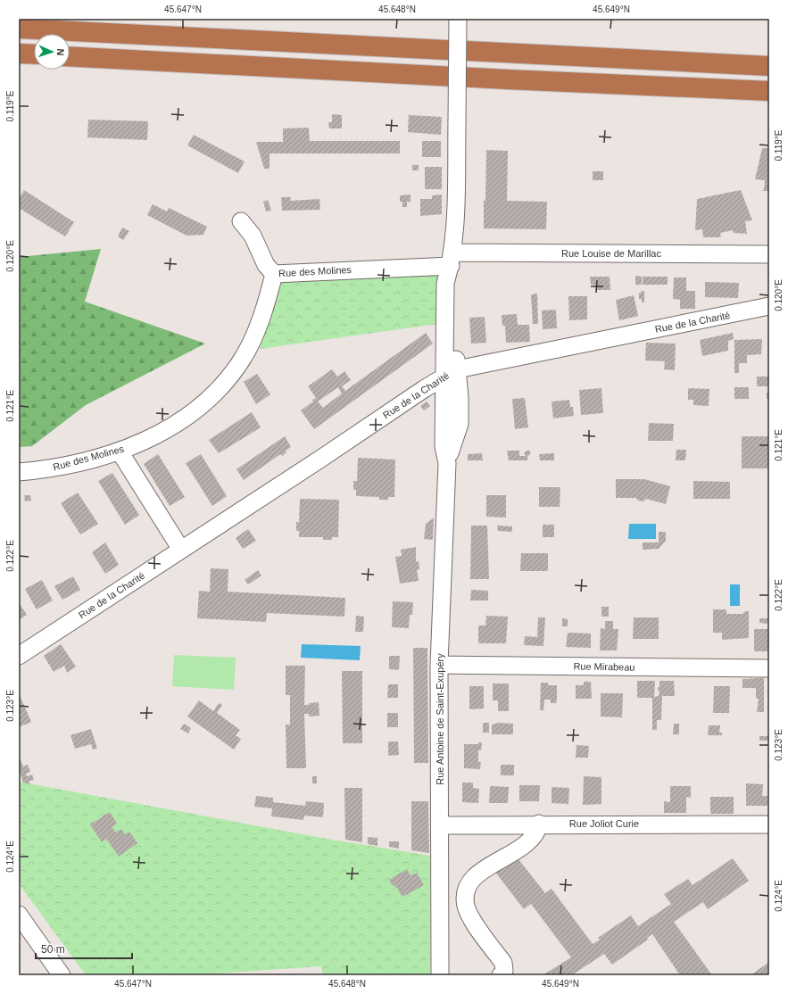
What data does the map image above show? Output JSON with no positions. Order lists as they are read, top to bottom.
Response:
{
  "streets": {
    "street": [
      "Rue Louise de Marillac",
      "Rue des Molines",
      "Rue de la Charité",
      "Rue Mirabeau",
      "Rue Antoine de Saint-Exupéry",
      "Rue Joliot Curie"
    ]
  },
  "crossings": [
    ["Rue Louise de Marillac", "Rue des Molines"],
    ["Rue Louise de Marillac", "Rue Antoine de Saint-Exupéry"],
    ["Rue des Molines", "Rue Antoine de Saint-Exupéry"],
    ["Rue de la Charité", "Rue Antoine de Saint-Exupéry"],
    ["Rue Mirabeau", "Rue Antoine de Saint-Exupéry"],
    ["Rue Antoine de Saint-Exupéry", "Rue Joliot Curie"]
  ],
  "scale_bar": "50 m",
  "north": "right",
  "coordinates": [
    "45.647°N",
    "45.648°N",
    "45.649°N",
    "0.119°E",
    "0.120°E",
    "0.121°E",
    "0.122°E",
    "0.123°E",
    "0.124°E"
  ]
}
